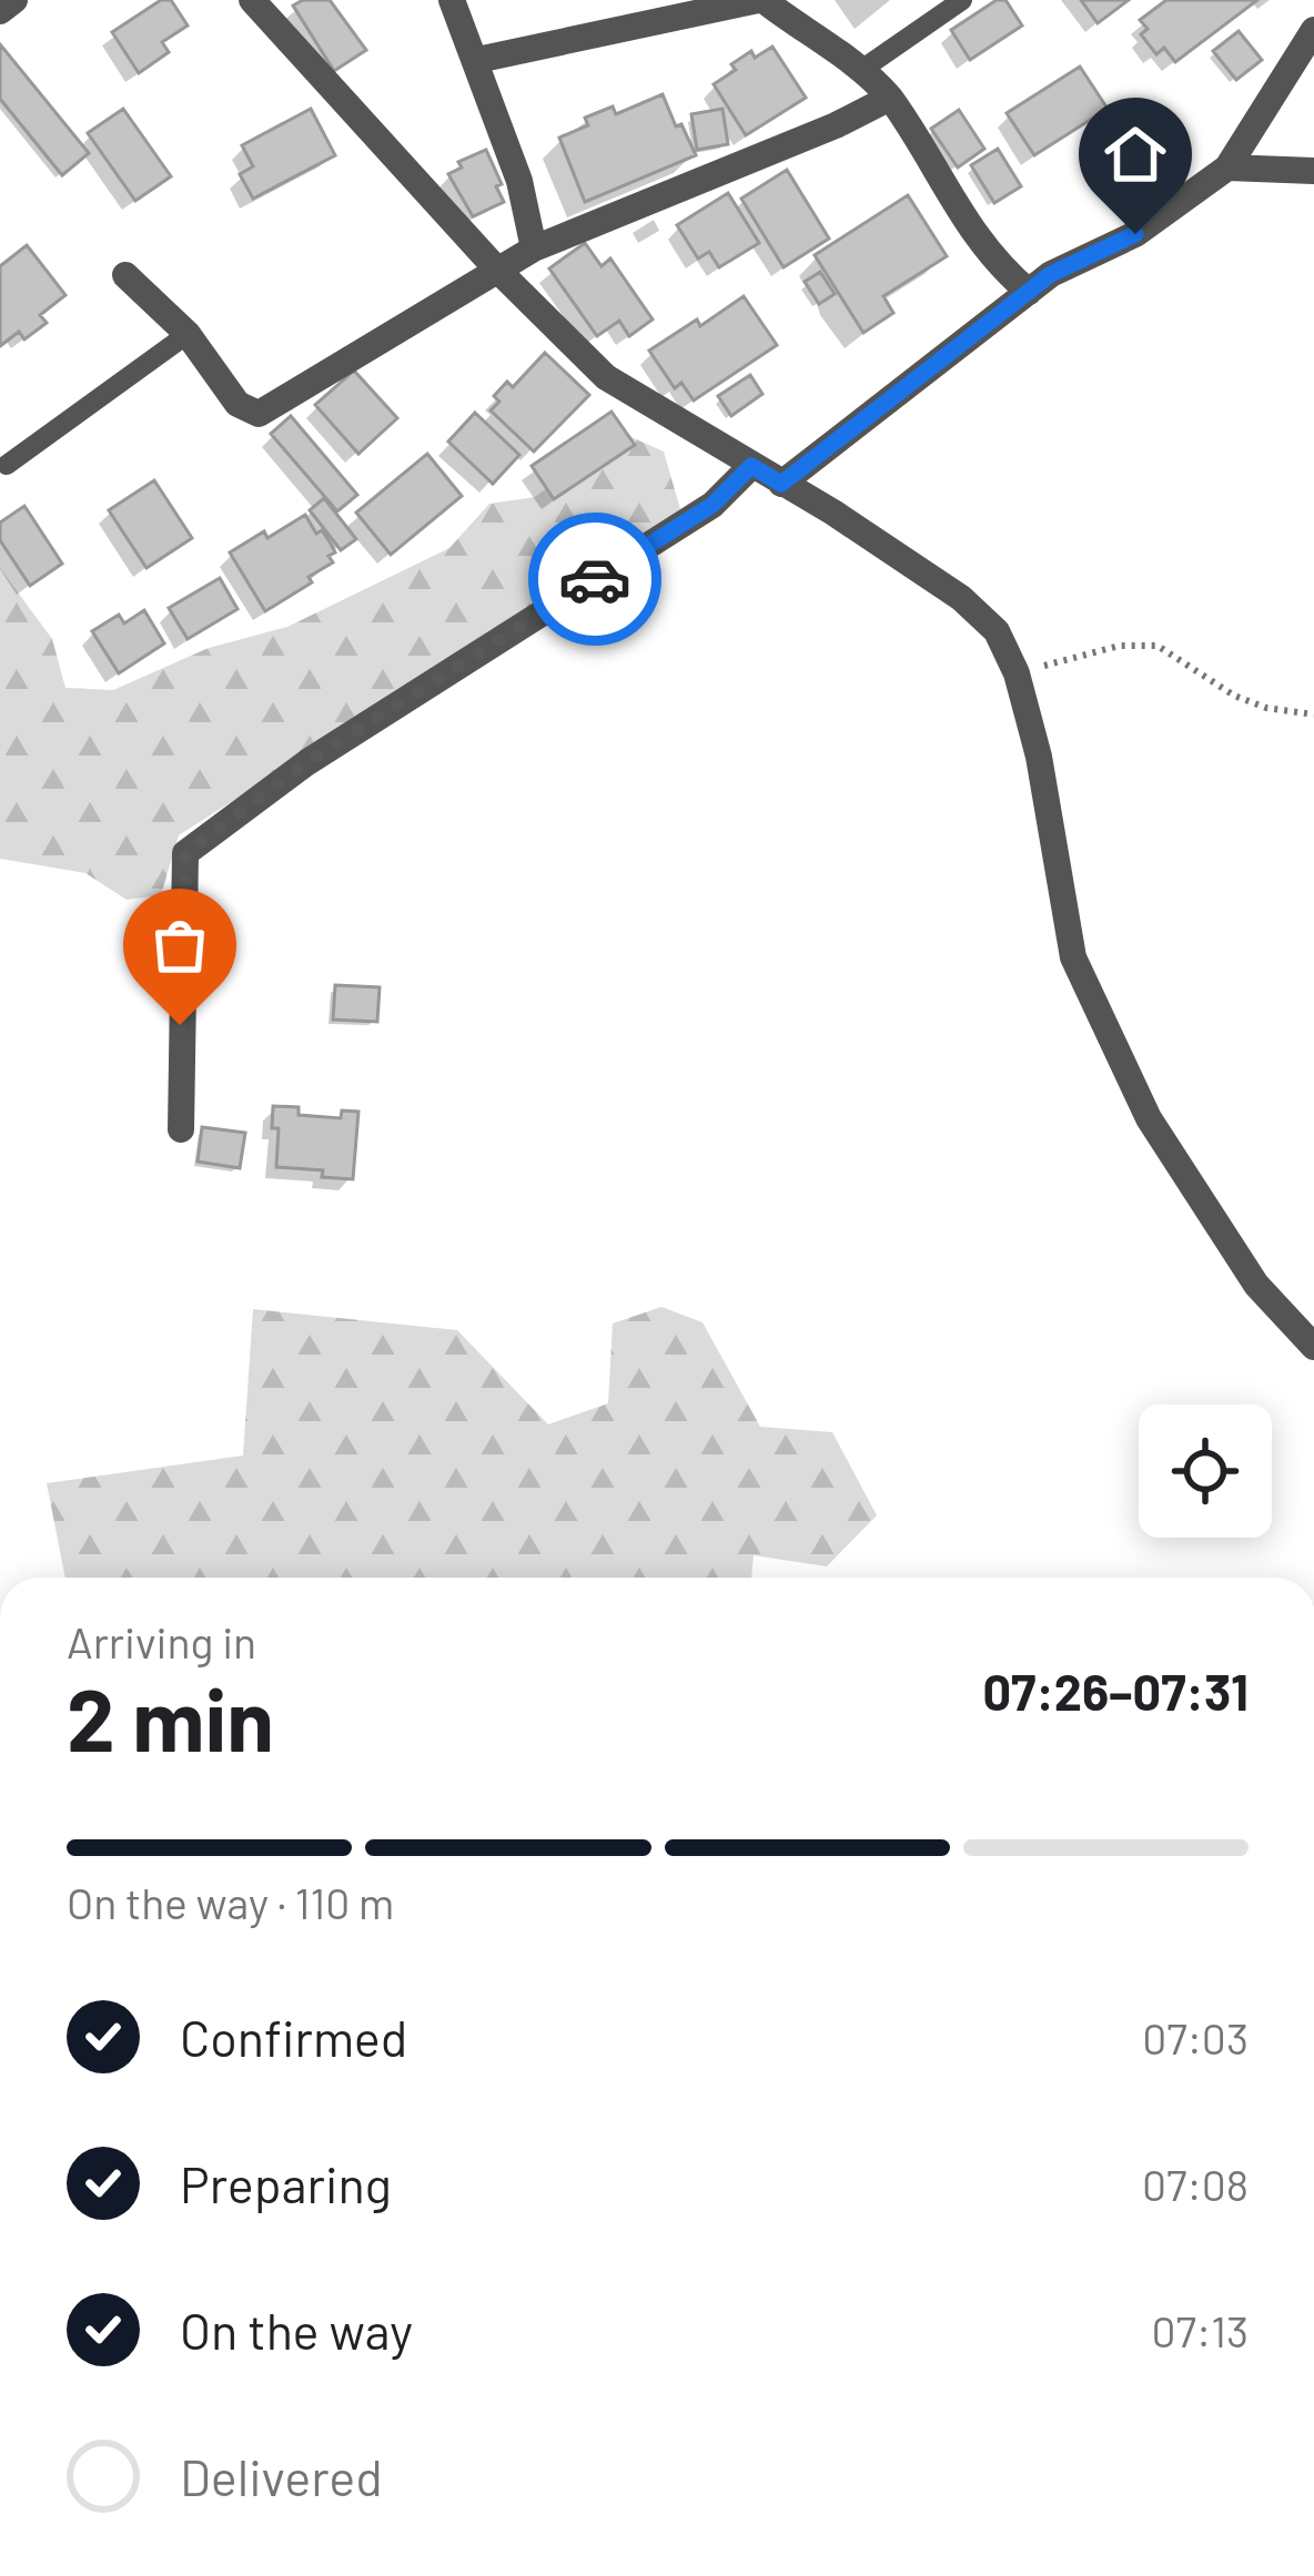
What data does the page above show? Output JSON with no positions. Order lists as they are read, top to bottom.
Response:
{
  "page": {
    "heading": ["2 min", "Arriving in", "07:26–07:31"],
    "bar": "On the way · 110 m",
    "list": [
      ["Confirmed", "07:03"],
      ["Preparing", "07:08"],
      ["On the way", "07:13"],
      "Delivered"
    ]
  }
}
